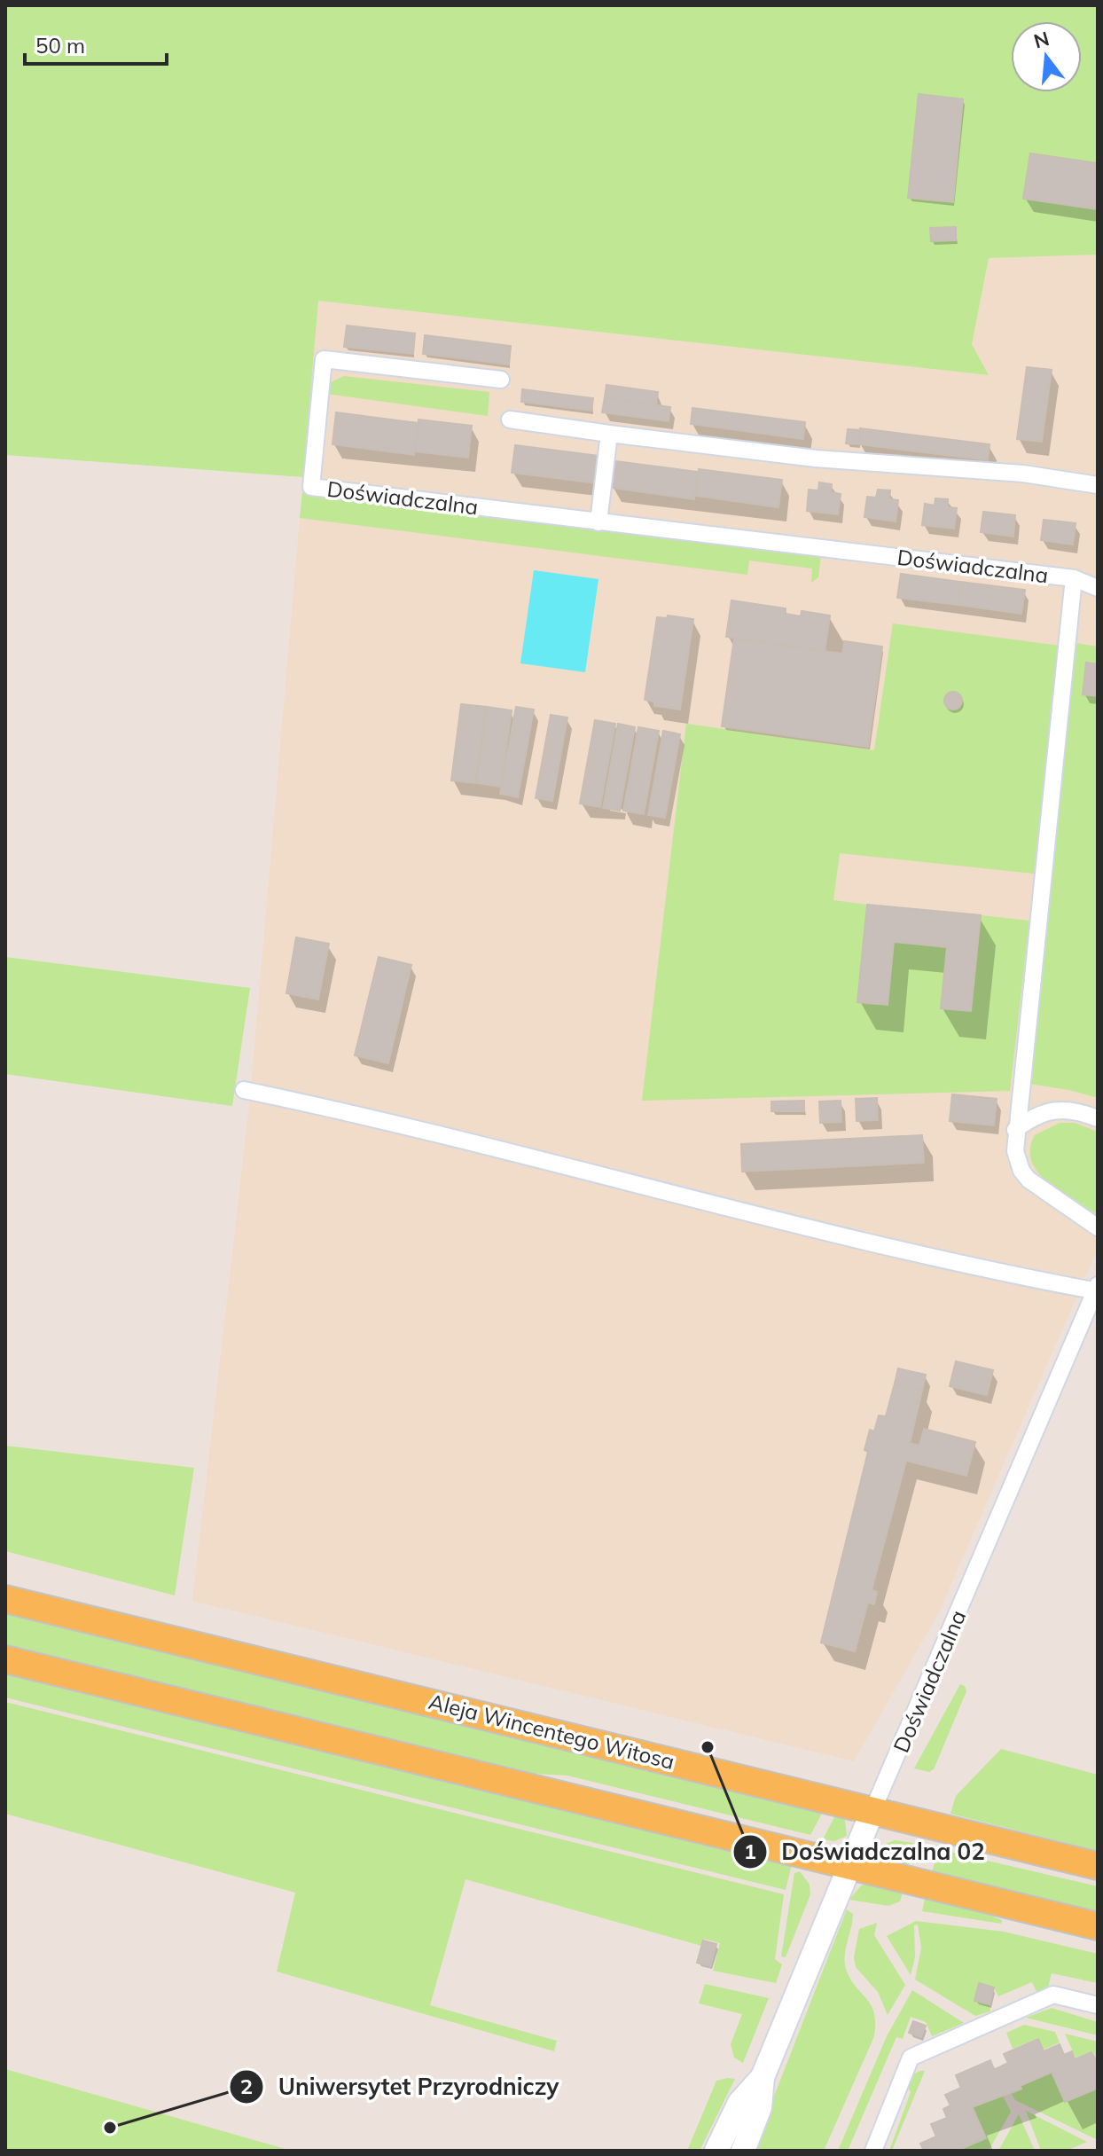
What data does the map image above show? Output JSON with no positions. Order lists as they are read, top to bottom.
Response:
{
  "streets": {
    "main road": ["Aleja Wincentego Witosa"],
    "street": ["Doświadczalna"]
  },
  "crossings": [
    ["Doświadczalna", "Aleja Wincentego Witosa"]
  ],
  "places": ["Doświadczalna 02", "Uniwersytet Przyrodniczy"],
  "scale_bar": "50 m",
  "north": "top"
}
